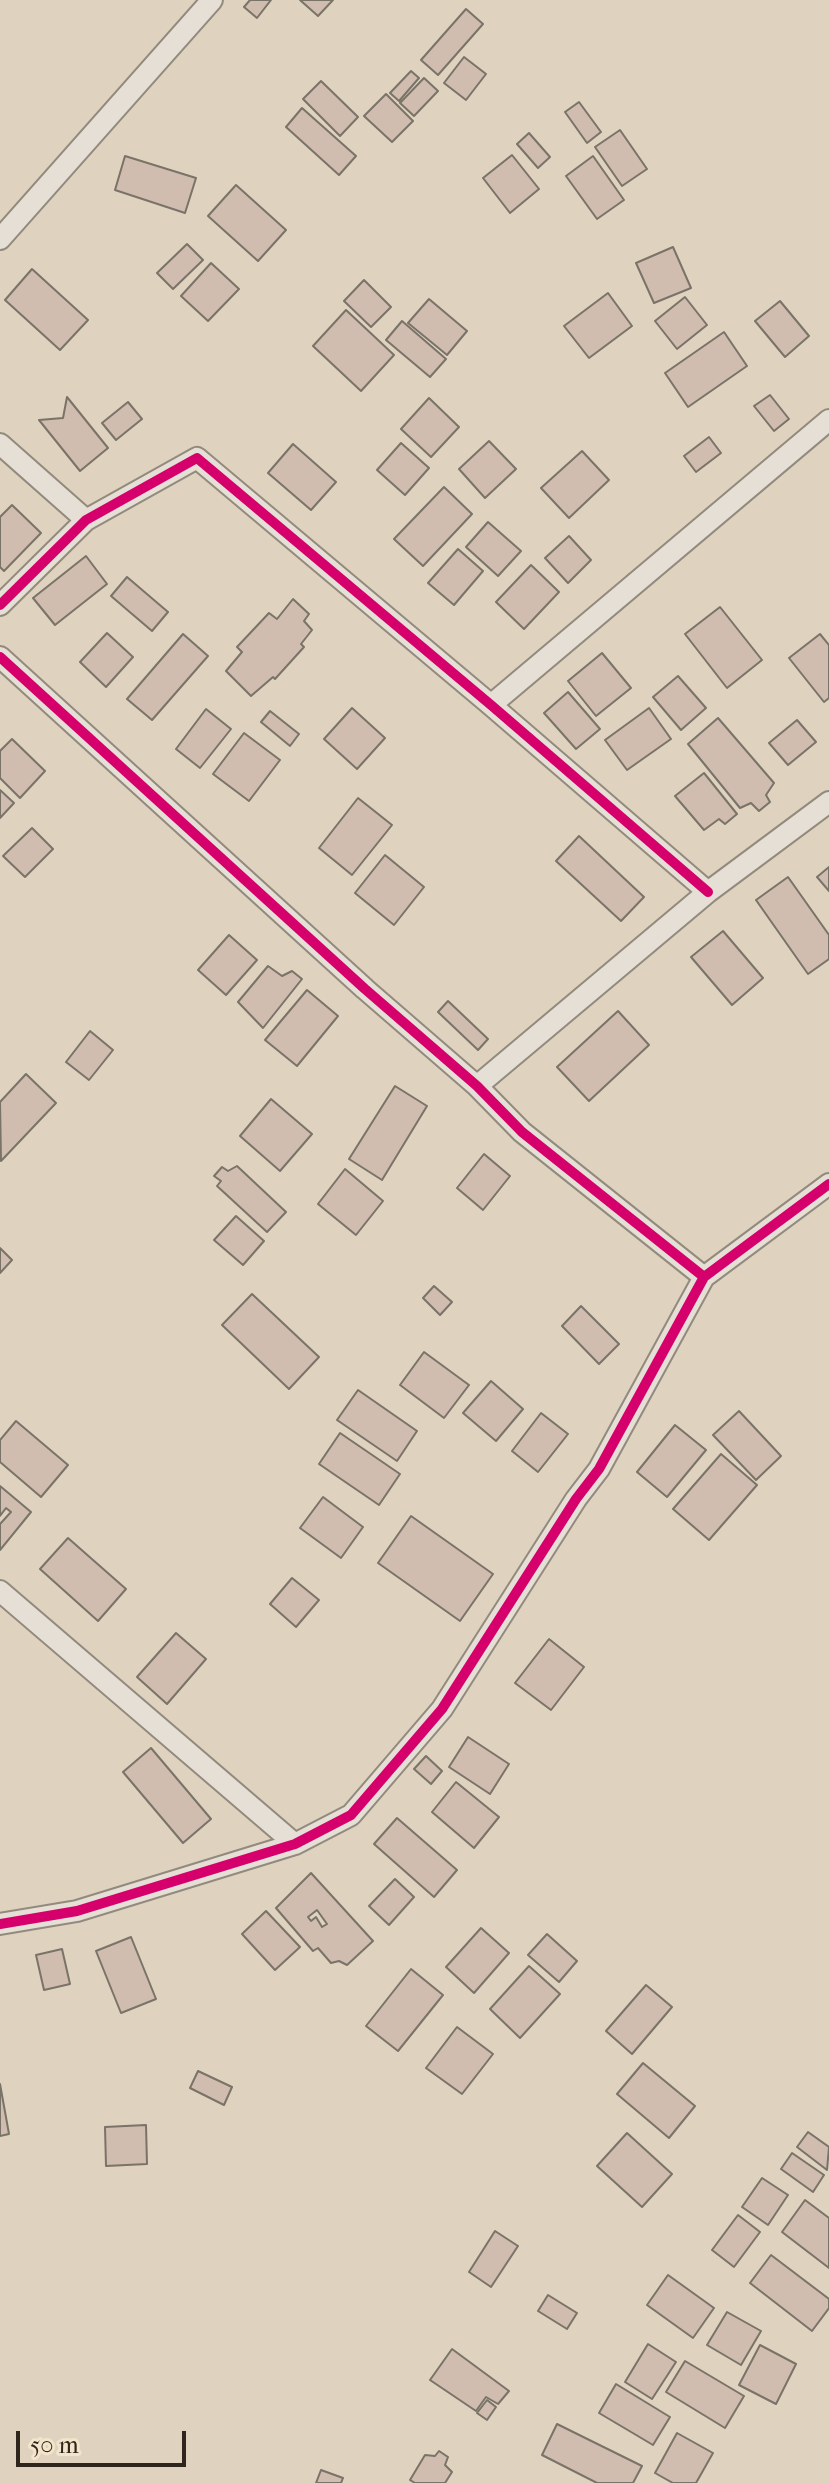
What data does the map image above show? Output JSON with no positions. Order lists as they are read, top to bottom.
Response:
{
  "scale_bar": "50 m"
}
